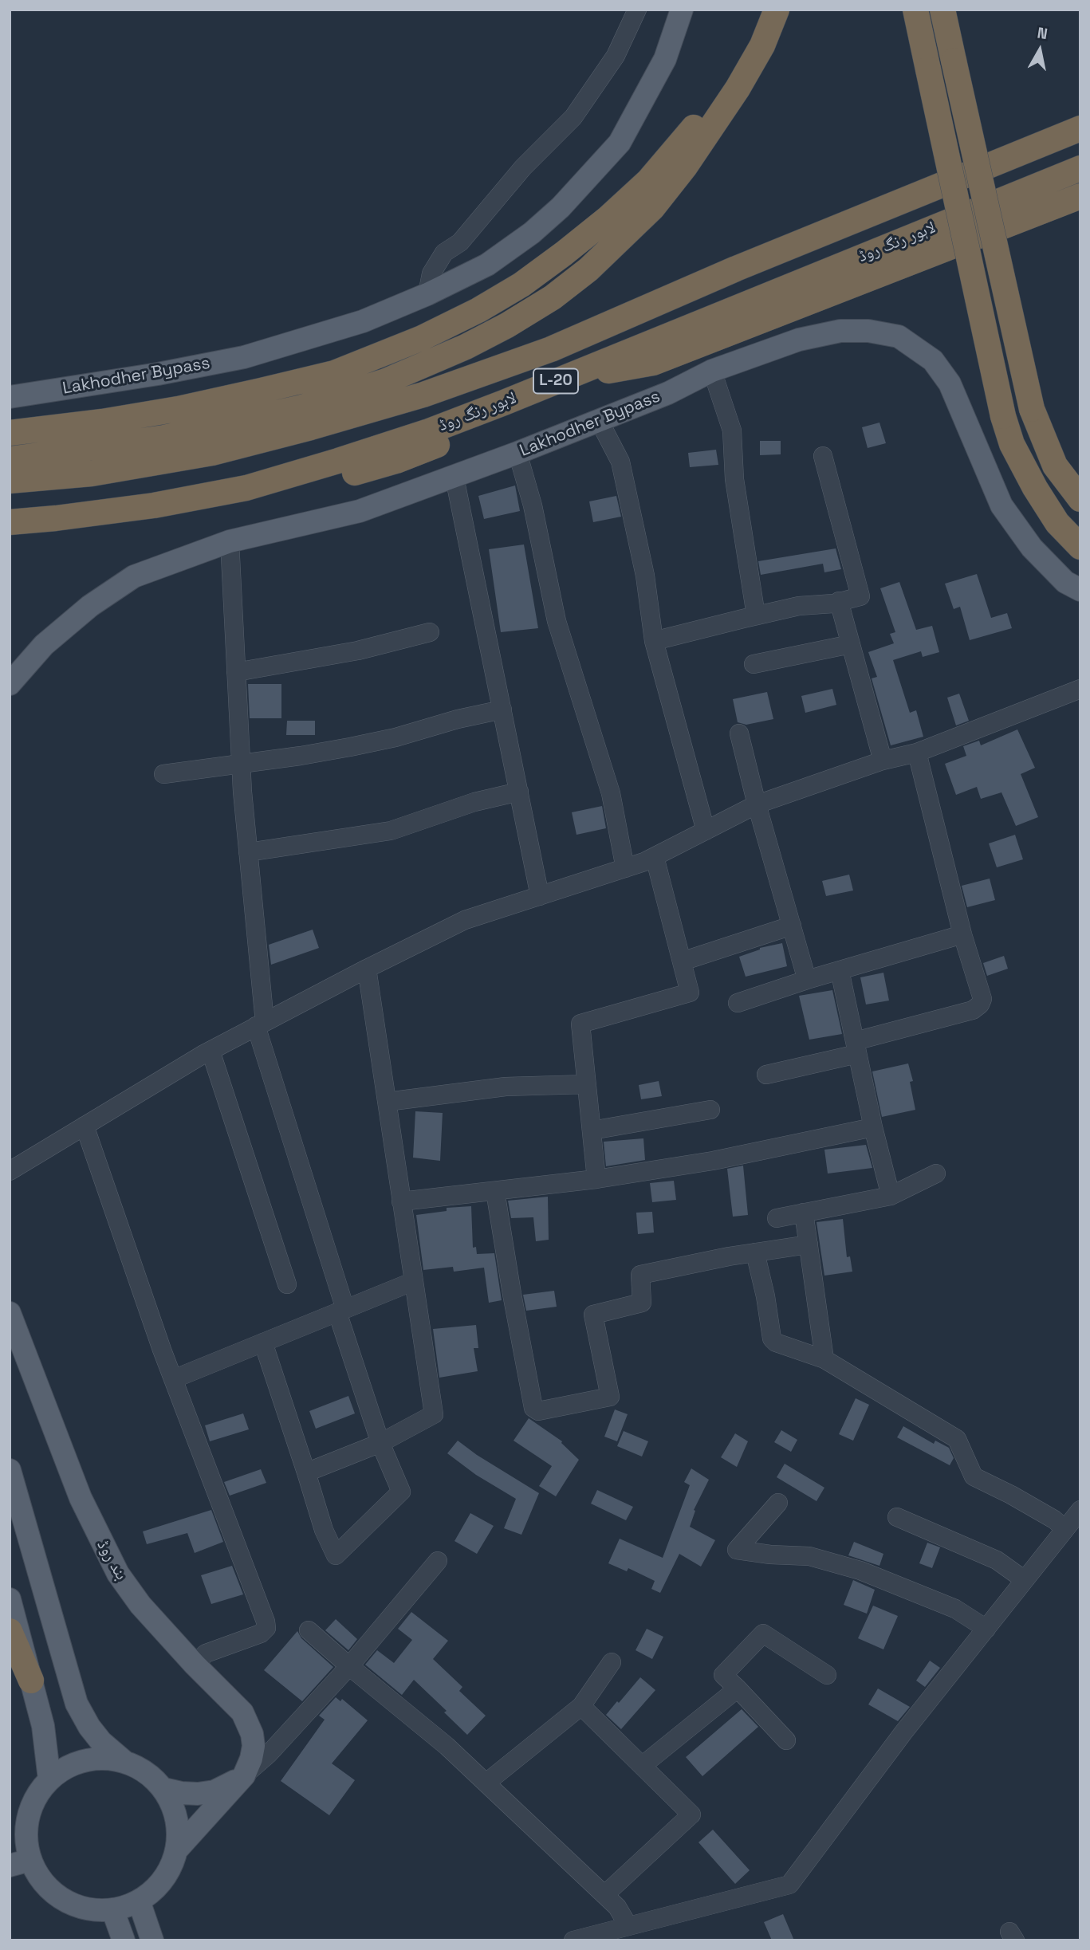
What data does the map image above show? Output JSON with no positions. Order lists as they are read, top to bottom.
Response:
{
  "streets": {
    "highway": ["لاہور رنگ روڈ", "L-20"],
    "main road": ["Lakhodher Bypass", "بند روڈ"]
  },
  "north": "top"
}
